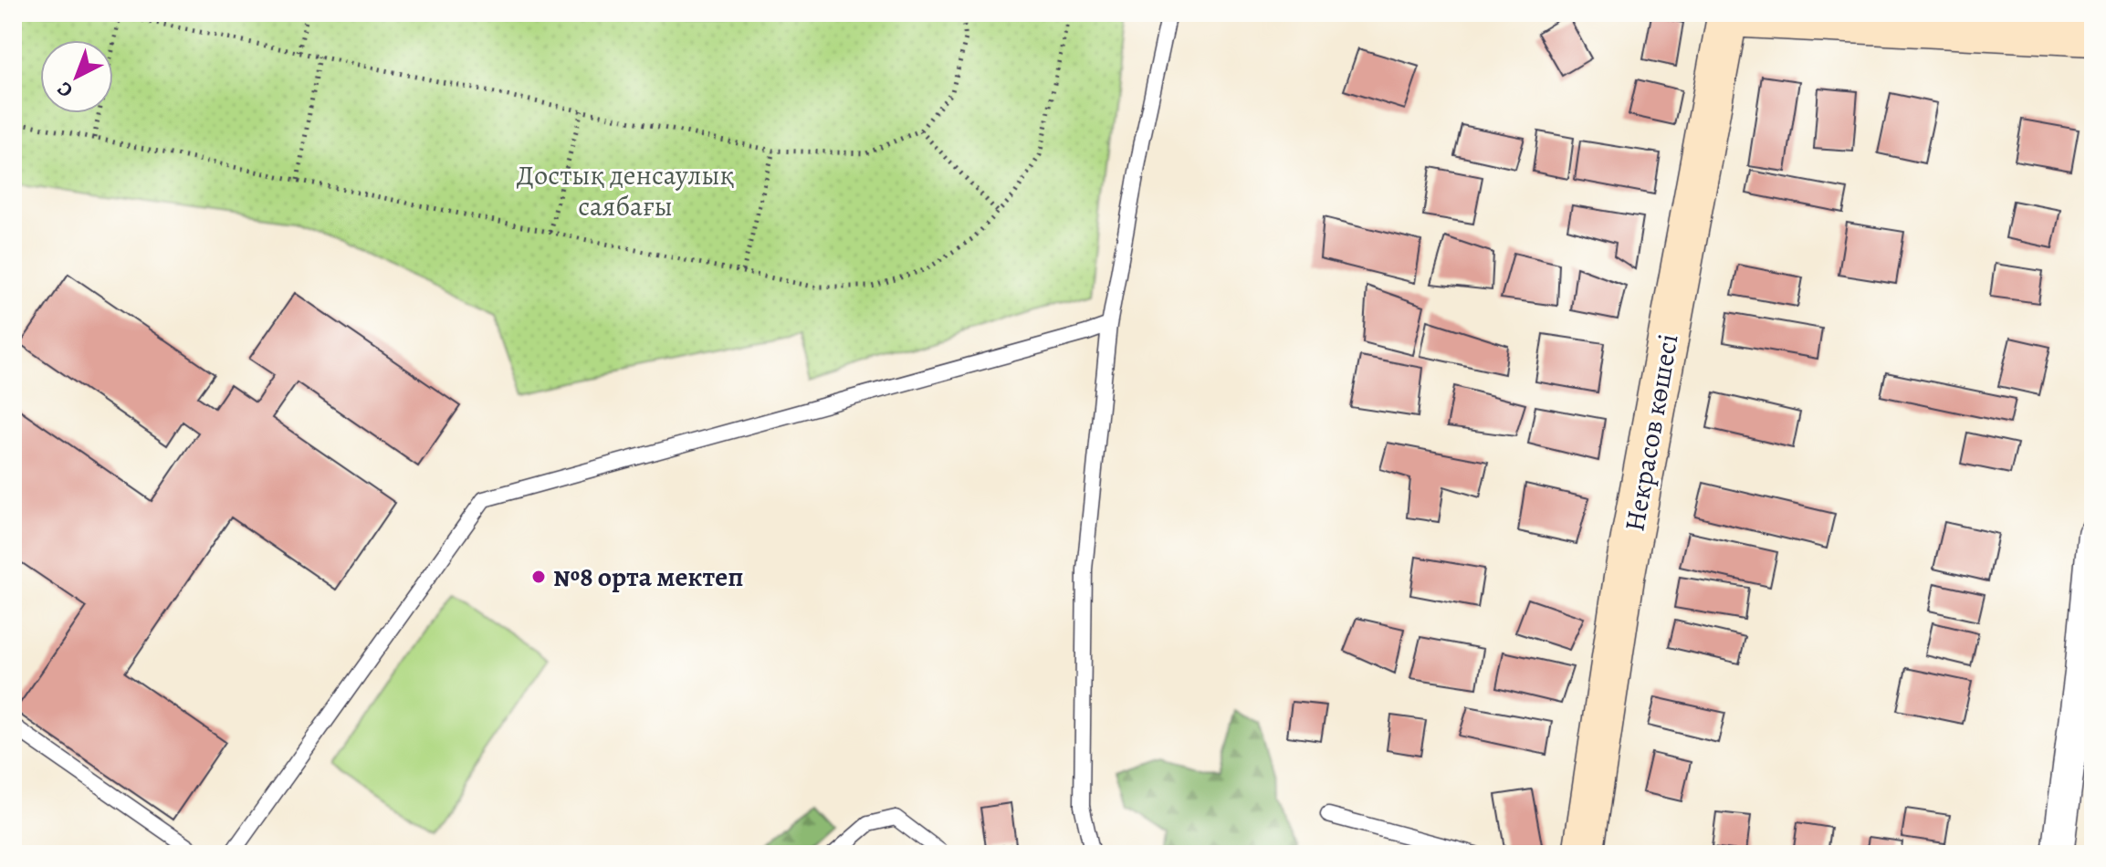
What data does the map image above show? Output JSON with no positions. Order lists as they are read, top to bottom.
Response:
{
  "streets": {
    "main road": ["Некрасов көшесі"]
  },
  "parks": ["Достық денсаулық саябағы"],
  "places": ["№8 орта мектеп"],
  "north": "bottom left"
}
